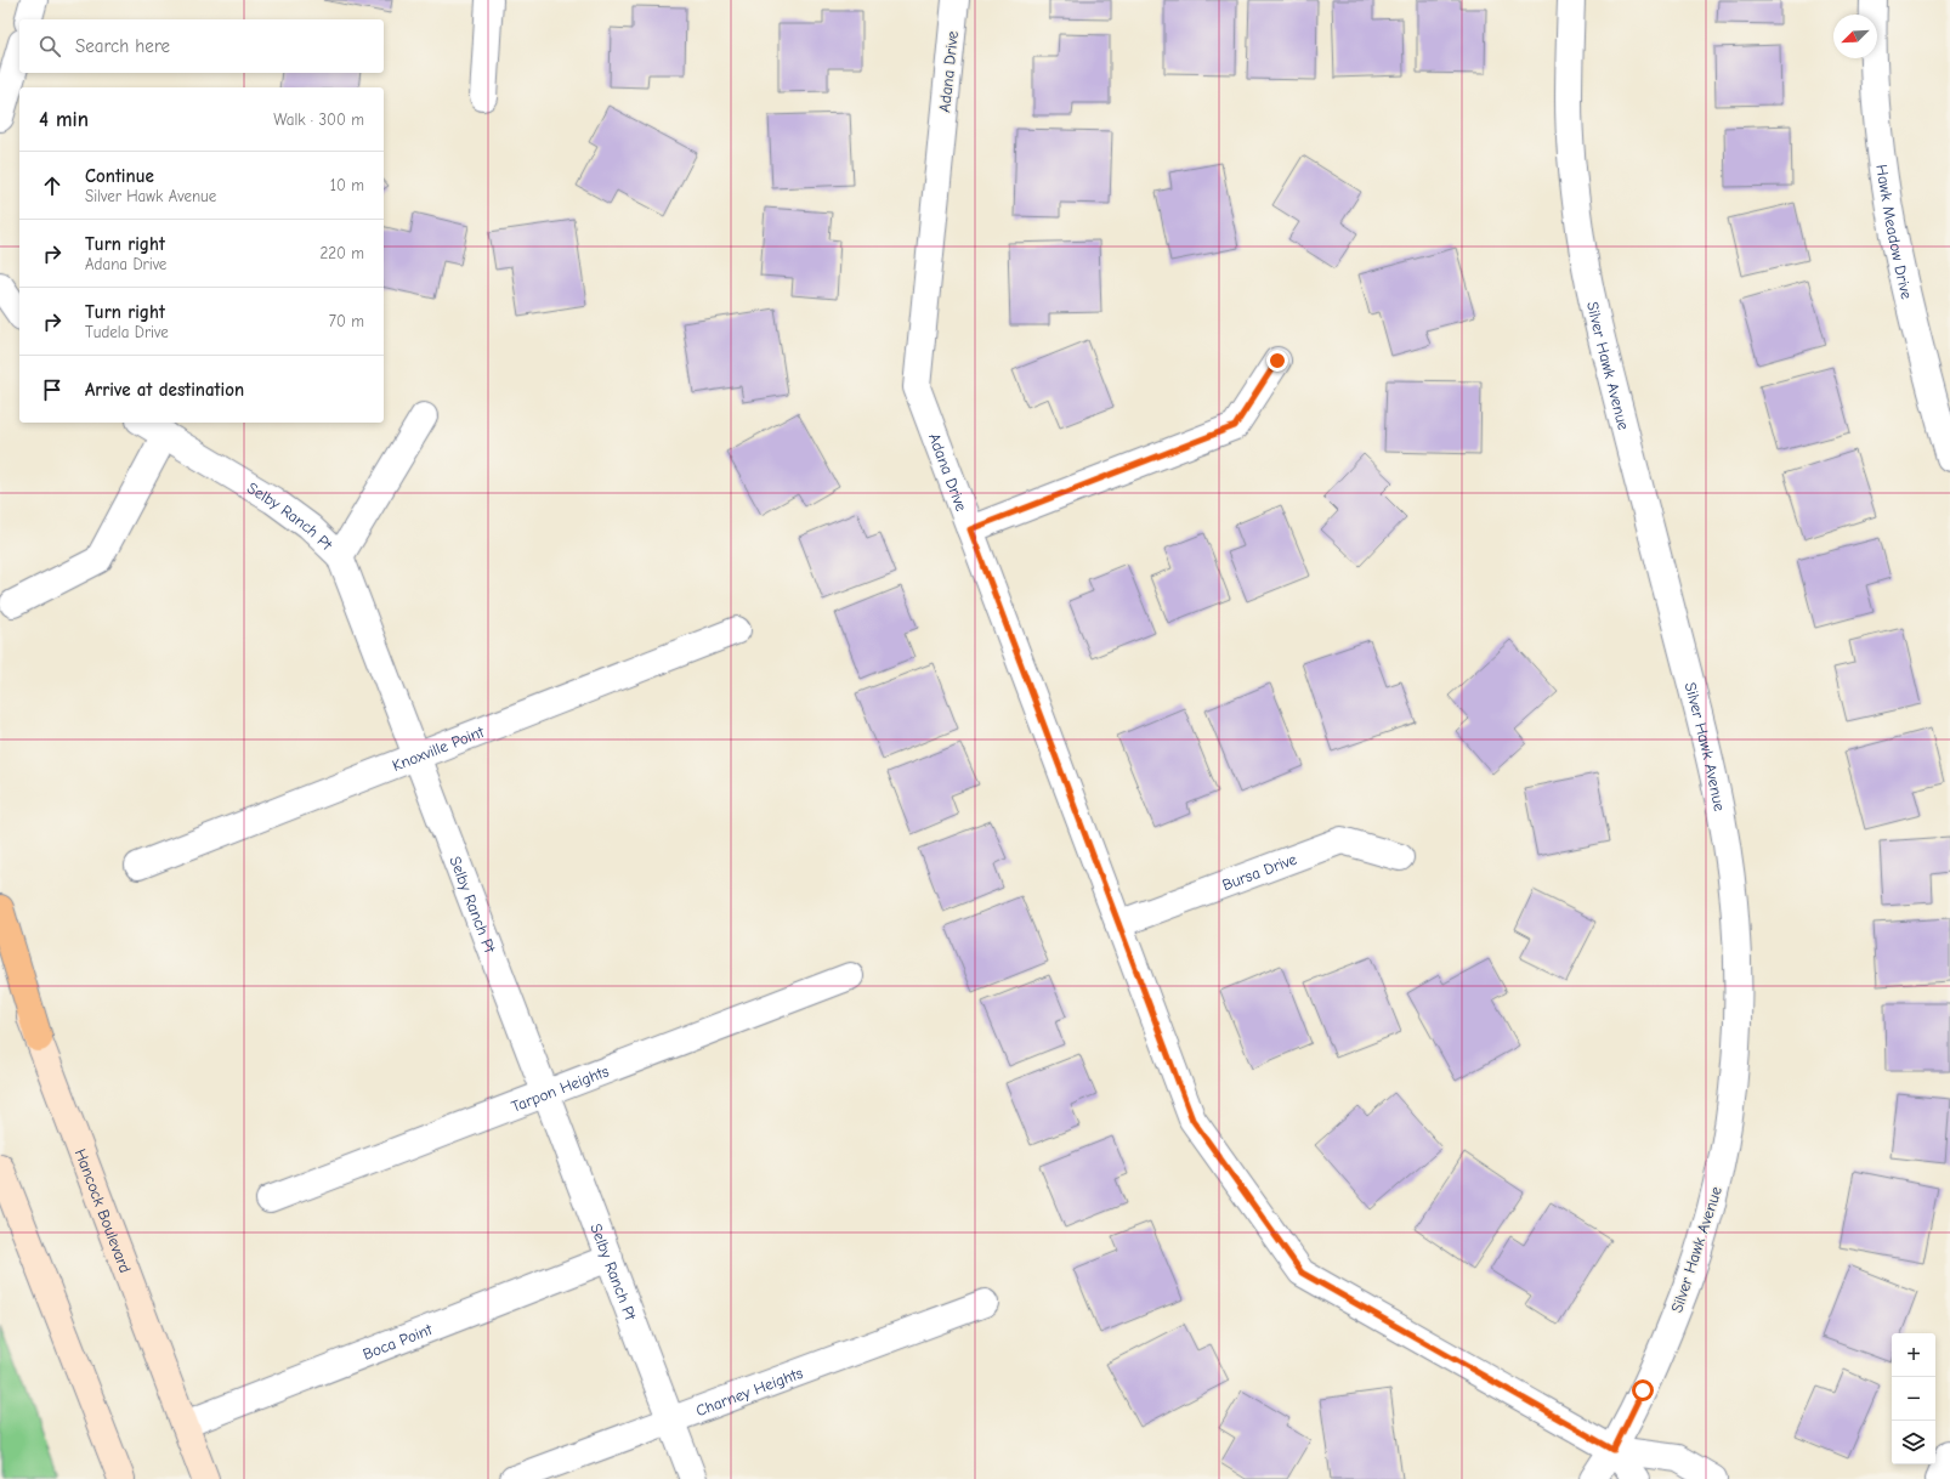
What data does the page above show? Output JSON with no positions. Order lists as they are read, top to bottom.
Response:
{
  "streets": {
    "main road": ["Hancock Boulevard"],
    "street": [
      "Adana Drive",
      "Hawk Meadow Drive",
      "Silver Hawk Avenue",
      "Selby Ranch Pt",
      "Knoxville Point",
      "Bursa Drive",
      "Tarpon Heights",
      "Boca Point",
      "Charney Heights"
    ]
  },
  "crossings": [
    ["Adana Drive", "Silver Hawk Avenue"],
    ["Adana Drive", "Bursa Drive"],
    ["Selby Ranch Pt", "Knoxville Point"],
    ["Selby Ranch Pt", "Tarpon Heights"],
    ["Selby Ranch Pt", "Boca Point"],
    ["Selby Ranch Pt", "Charney Heights"],
    ["Hancock Boulevard", "Boca Point"]
  ],
  "north": "bottom left",
  "page": {
    "search": "Search here",
    "heading": ["4 min", "Walk · 300 m"],
    "list": [
      ["Continue", "Silver Hawk Avenue", "10 m"],
      ["Turn right", "Adana Drive", "220 m"],
      ["Turn right", "Tudela Drive", "70 m"],
      "Arrive at destination"
    ],
    "map_buttons": ["+", "−"]
  }
}
